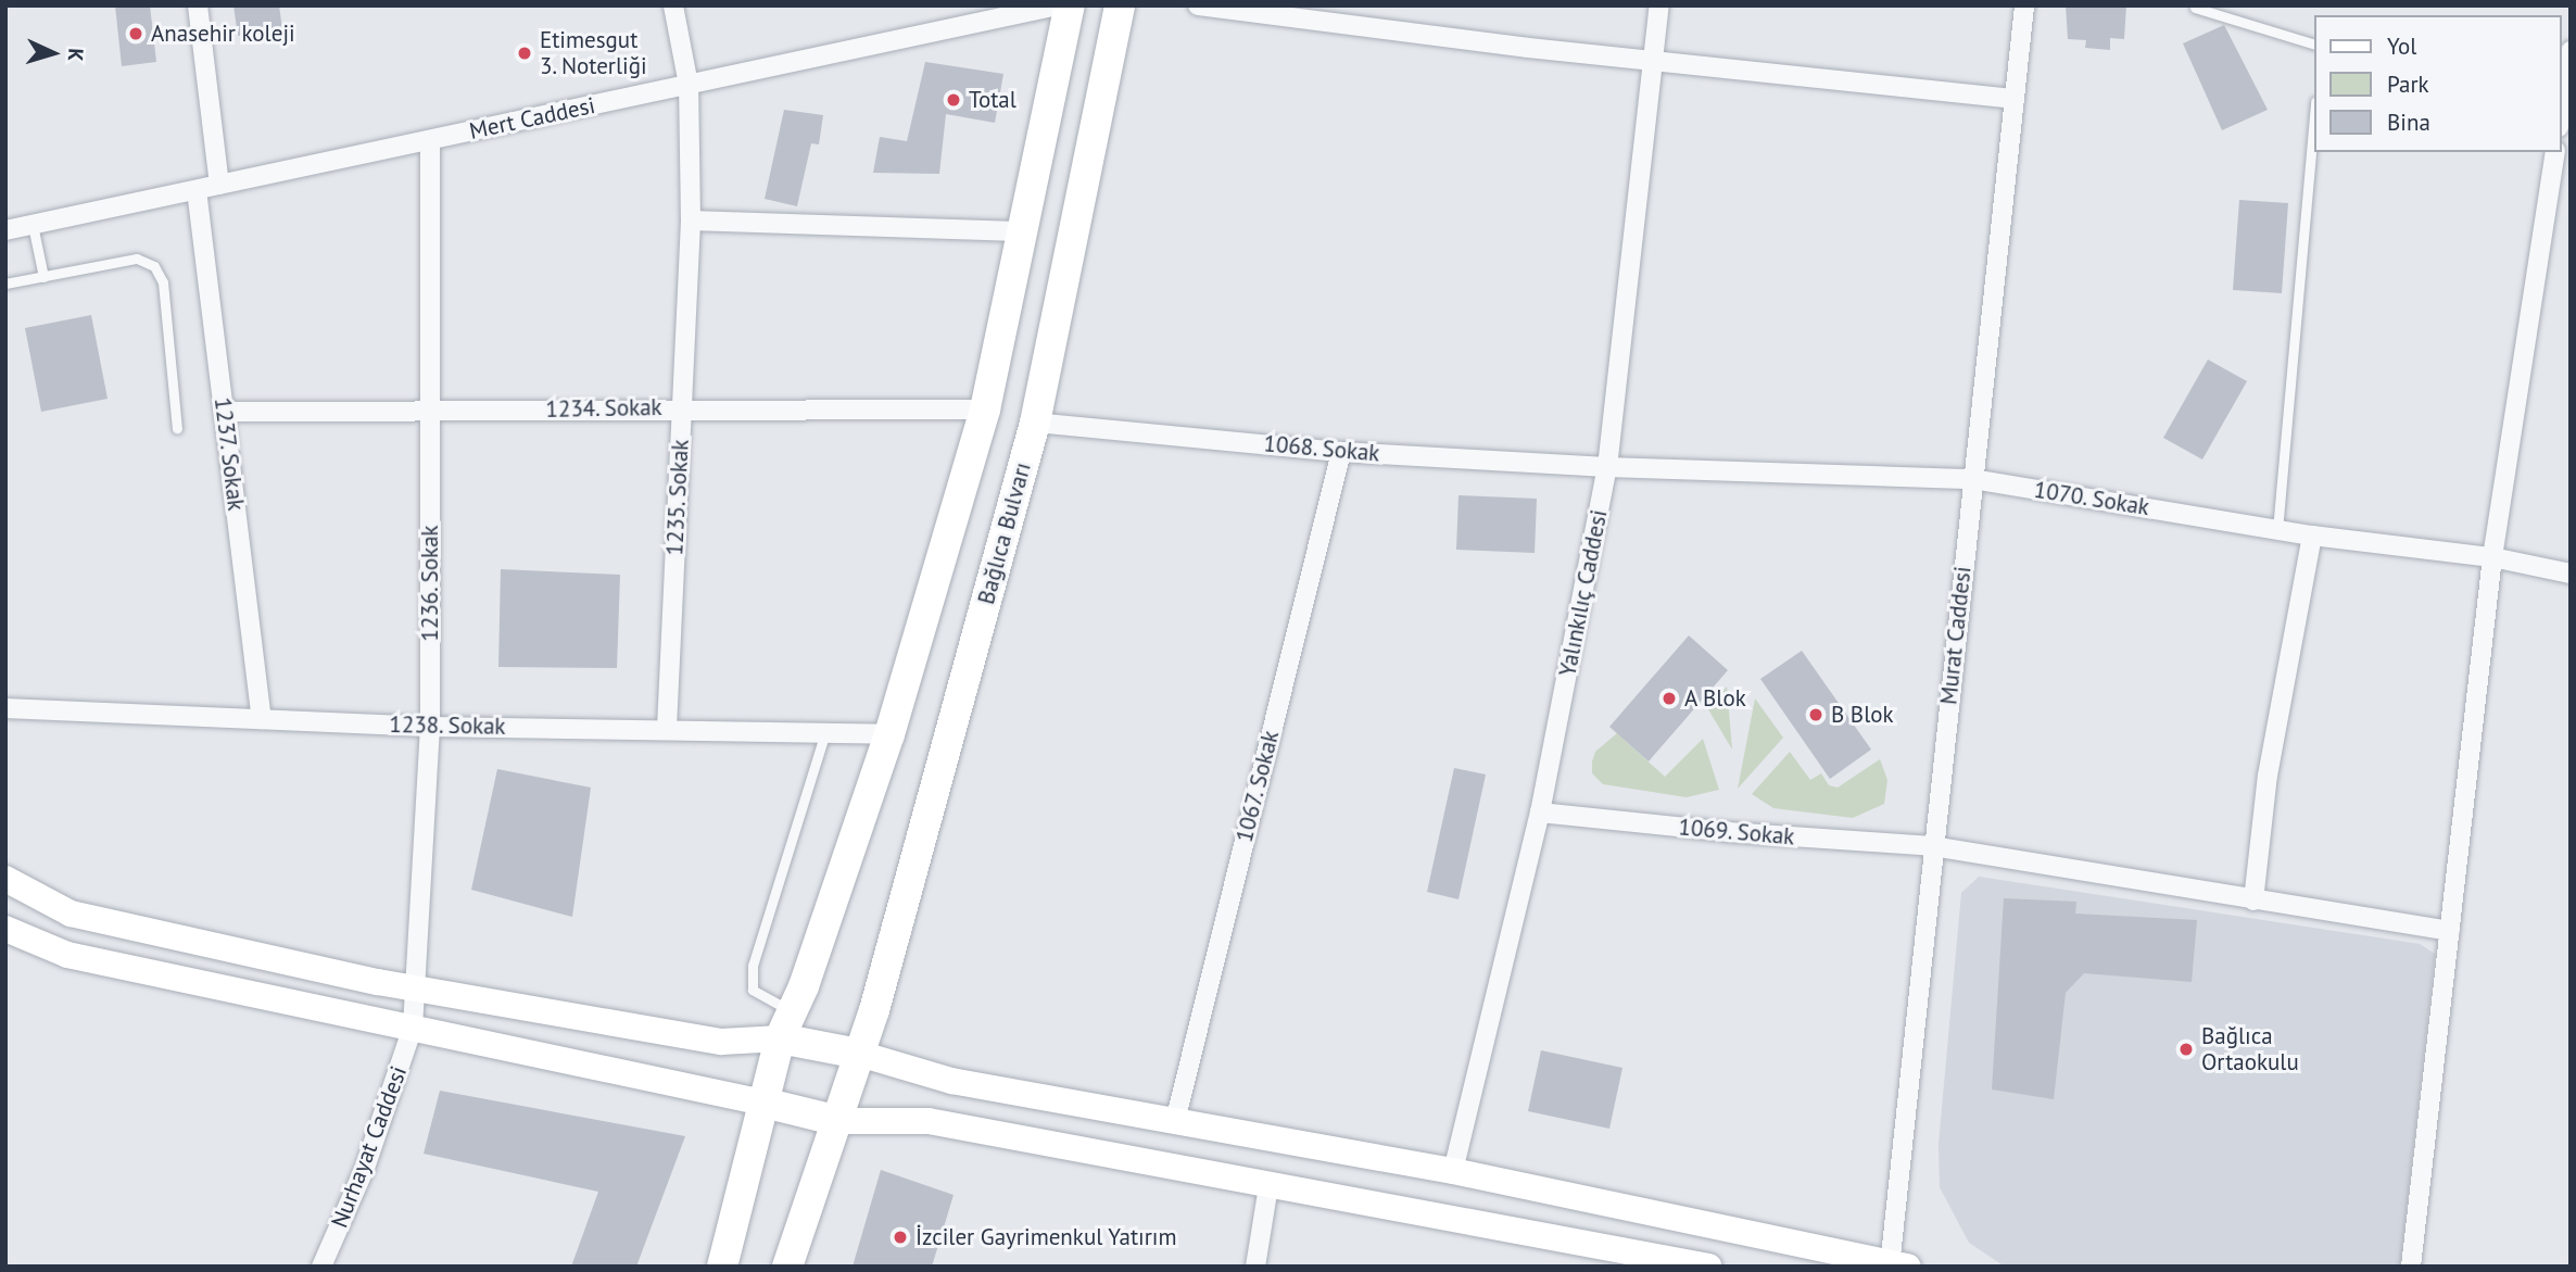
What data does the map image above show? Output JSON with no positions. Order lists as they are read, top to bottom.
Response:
{
  "streets": {
    "main road": ["Bağlıca Bulvarı"],
    "street": [
      "Mert Caddesi",
      "1234. Sokak",
      "1068. Sokak",
      "1237. Sokak",
      "1235. Sokak",
      "1070. Sokak",
      "1236. Sokak",
      "Yalınkılıç Caddesi",
      "Murat Caddesi",
      "1238. Sokak",
      "1067. Sokak",
      "1069. Sokak",
      "Nurhayat Caddesi"
    ]
  },
  "crossings": [
    ["Mert Caddesi", "1237. Sokak"],
    ["Mert Caddesi", "1235. Sokak"],
    ["Mert Caddesi", "1236. Sokak"],
    ["1234. Sokak", "1237. Sokak"],
    ["1234. Sokak", "1235. Sokak"],
    ["1234. Sokak", "1236. Sokak"],
    ["1068. Sokak", "1070. Sokak"],
    ["1068. Sokak", "Bağlıca Bulvarı"],
    ["1068. Sokak", "Yalınkılıç Caddesi"],
    ["1068. Sokak", "1067. Sokak"],
    ["1237. Sokak", "1238. Sokak"],
    ["1235. Sokak", "1238. Sokak"],
    ["1070. Sokak", "Yalınkılıç Caddesi"],
    ["1070. Sokak", "Murat Caddesi"],
    ["1236. Sokak", "1238. Sokak"],
    ["1236. Sokak", "Nurhayat Caddesi"],
    ["Yalınkılıç Caddesi", "1069. Sokak"],
    ["Murat Caddesi", "1069. Sokak"]
  ],
  "places": [
    "Anasehir koleji",
    "Etimesgut 3. Noterliği",
    "Total",
    "A Blok",
    "B Blok",
    "Bağlıca Ortaokulu",
    "İzciler Gayrimenkul Yatırım"
  ],
  "legend": ["Yol", "Park", "Bina"],
  "north": "right"
}
